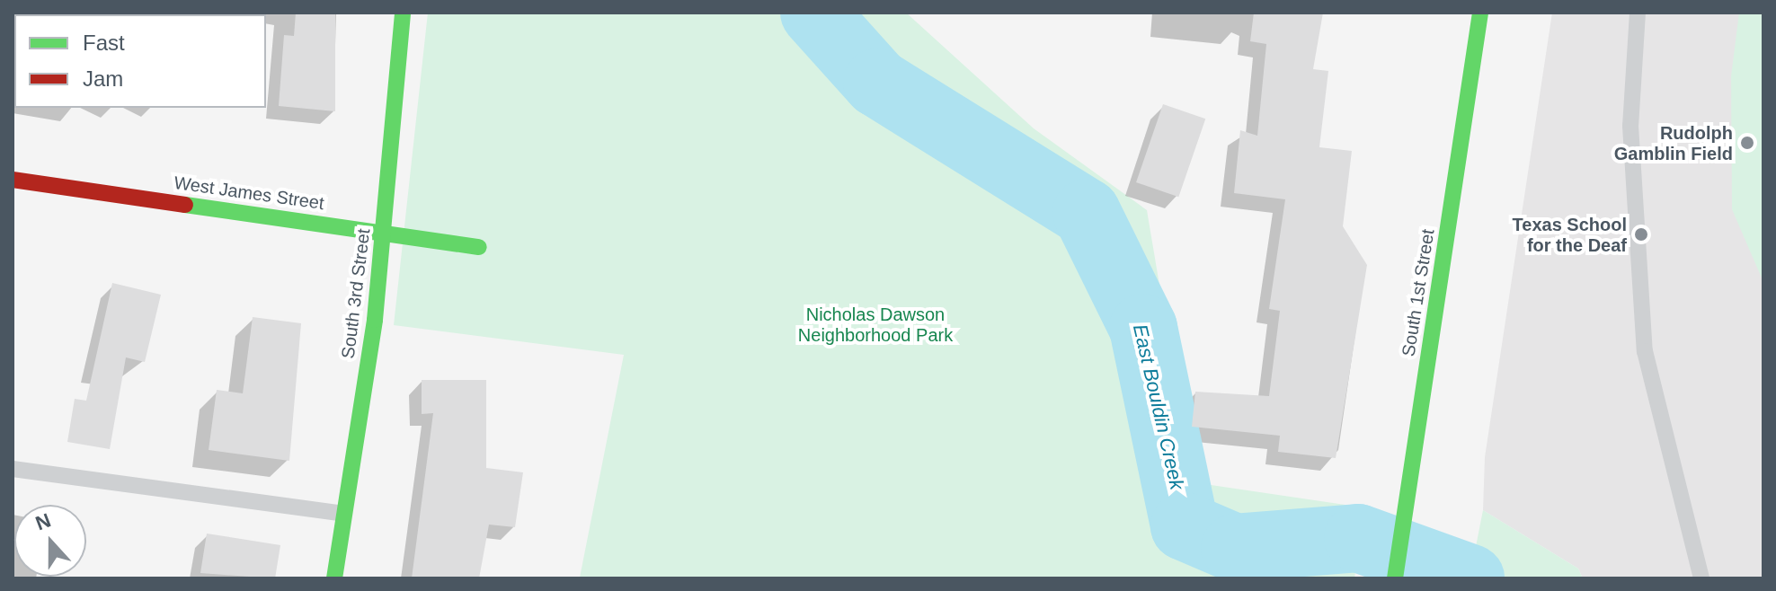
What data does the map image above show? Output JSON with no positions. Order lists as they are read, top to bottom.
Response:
{
  "streets": {
    "street": ["West James Street", "South 1st Street", "South 3rd Street"]
  },
  "crossings": [
    ["West James Street", "South 3rd Street"]
  ],
  "water": ["East Bouldin Creek"],
  "parks": ["Nicholas Dawson Neighborhood Park"],
  "places": ["Rudolph Gamblin Field", "Texas School for the Deaf"],
  "legend": ["Fast", "Jam"],
  "north": "top"
}
